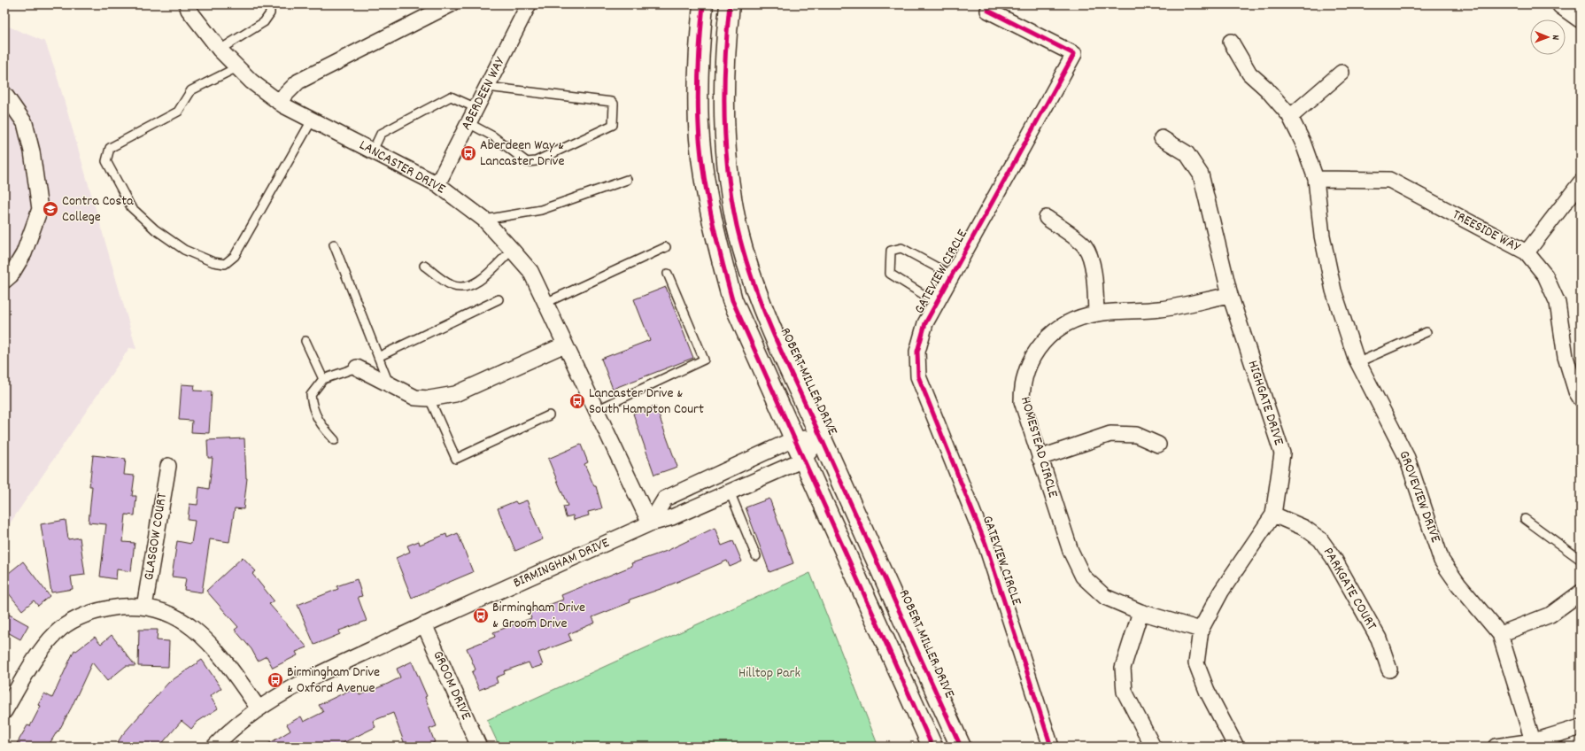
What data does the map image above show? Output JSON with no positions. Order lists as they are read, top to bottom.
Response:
{
  "streets": {
    "main road": ["ROBERT MILLER DRIVE"],
    "street": [
      "ABERDEEN WAY",
      "LANCASTER DRIVE",
      "TREESIDE WAY",
      "GATEVIEW CIRCLE",
      "HIGHGATE DRIVE",
      "HOMESTEAD CIRCLE",
      "GROVEVIEW DRIVE",
      "GLASGOW COURT",
      "BIRMINGHAM DRIVE",
      "PARKGATE COURT",
      "GROOM DRIVE"
    ]
  },
  "crossings": [
    ["ABERDEEN WAY", "LANCASTER DRIVE"],
    ["LANCASTER DRIVE", "BIRMINGHAM DRIVE"],
    ["TREESIDE WAY", "GROVEVIEW DRIVE"],
    ["ROBERT MILLER DRIVE", "BIRMINGHAM DRIVE"],
    ["HIGHGATE DRIVE", "HOMESTEAD CIRCLE"],
    ["HIGHGATE DRIVE", "PARKGATE COURT"],
    ["BIRMINGHAM DRIVE", "GROOM DRIVE"]
  ],
  "parks": ["Hilltop Park"],
  "places": {
    "bus stop": [
      "Aberdeen Way & Lancaster Drive",
      "Lancaster Drive & South Hampton Court",
      "Birmingham Drive & Groom Drive",
      "Birmingham Drive & Oxford Avenue"
    ],
    "school or university": ["Contra Costa College"]
  },
  "north": "right"
}
